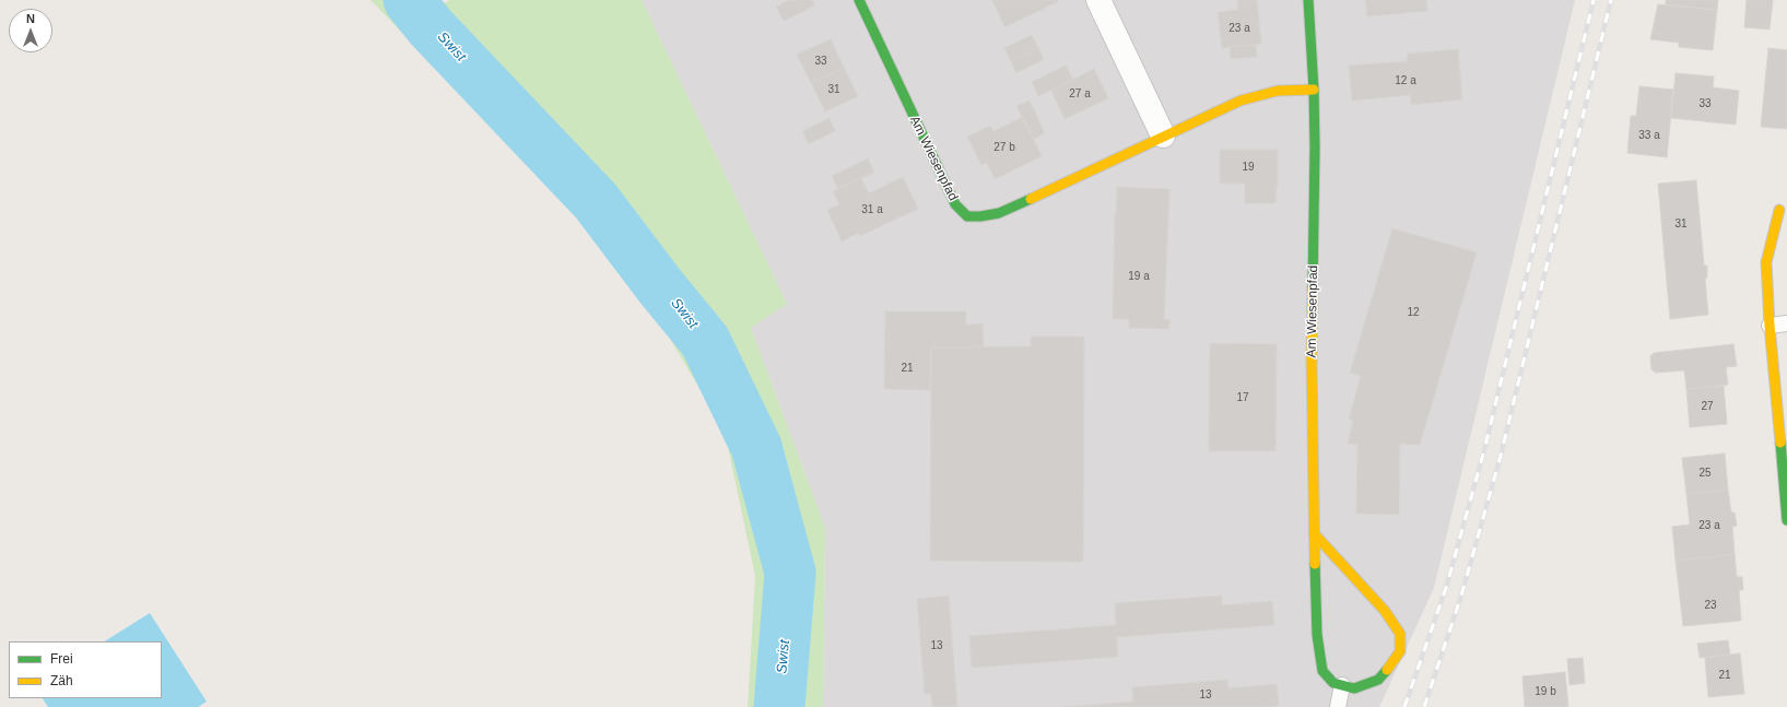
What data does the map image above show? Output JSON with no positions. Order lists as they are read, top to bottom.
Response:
{
  "streets": {
    "street": ["Am Wiesenpfad"]
  },
  "water": ["Swist"],
  "house_numbers": [
    "23 a",
    "33",
    "12 a",
    "31",
    "27 a",
    "33",
    "33 a",
    "27 b",
    "19",
    "31 a",
    "31",
    "19 a",
    "12",
    "21",
    "17",
    "27",
    "25",
    "23 a",
    "23",
    "13",
    "21",
    "19 b",
    "13"
  ],
  "legend": ["Frei", "Zäh"],
  "north": "top"
}
